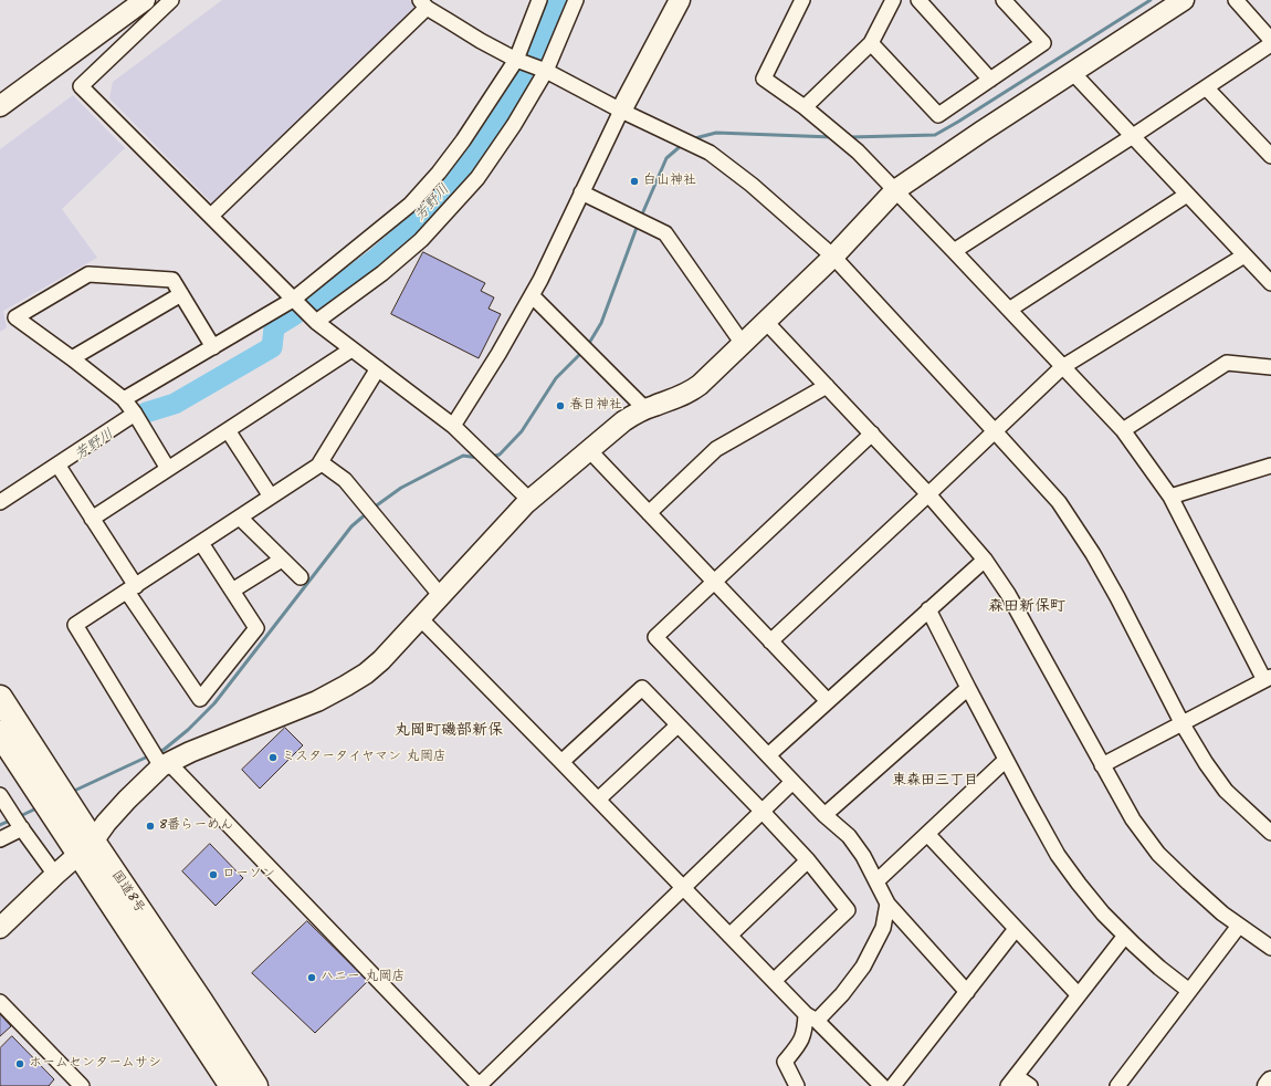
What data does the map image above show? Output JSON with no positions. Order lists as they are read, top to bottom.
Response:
{
  "streets": {
    "highway": ["国道8号"]
  },
  "districts": ["森田新保町", "丸岡町磯部新保", "東森田三丁目"],
  "water": ["芳野川"],
  "places": [
    "白山神社",
    "春日神社",
    "ミスタータイヤマン 丸岡店",
    "8番らーめん",
    "ローソン",
    "ハニー 丸岡店",
    "ホームセンタームサシ"
  ]
}
